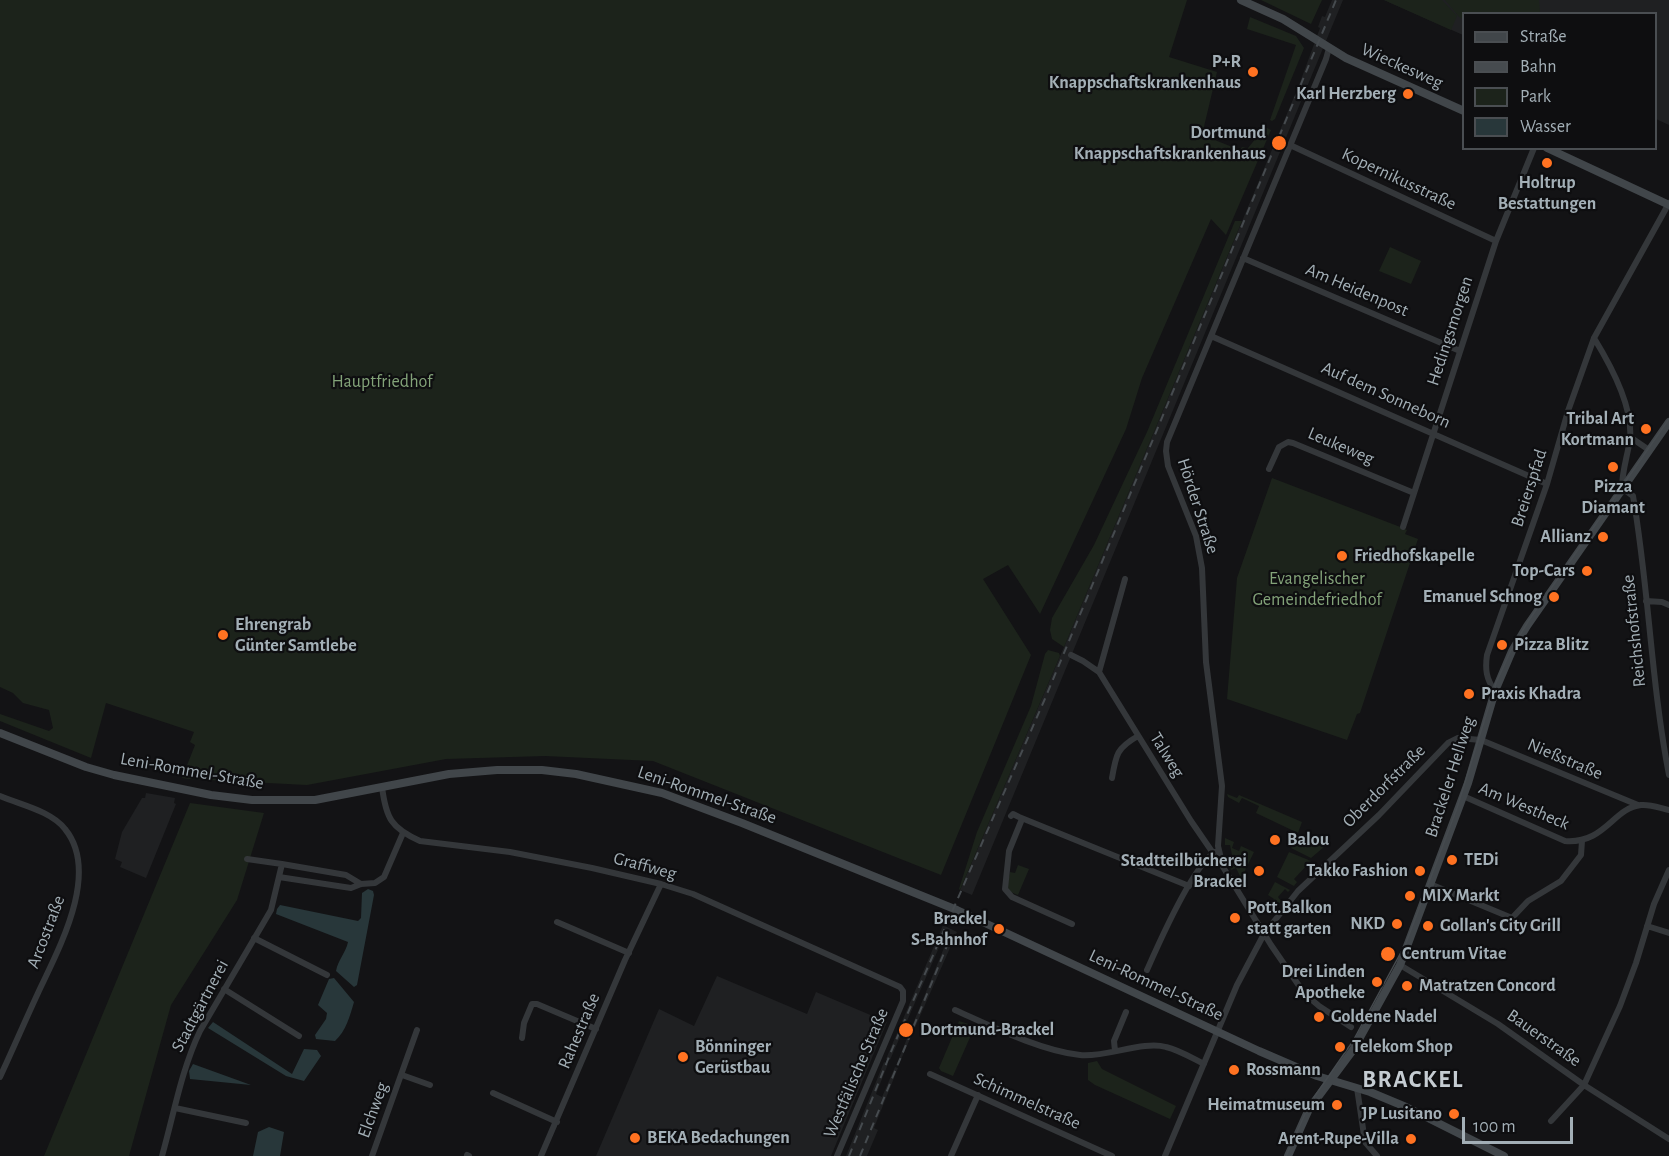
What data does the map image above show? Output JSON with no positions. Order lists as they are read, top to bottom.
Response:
{
  "streets": {
    "main road": ["Wieckesweg", "Leni-Rommel-Straße", "Brackeler Hellweg"],
    "street": [
      "Kopernikusstraße",
      "Am Heidenpost",
      "Hedingsmorgen",
      "Auf dem Sonneborn",
      "Leukeweg",
      "Breierspfad",
      "Hörder Straße",
      "Reichshofstraße",
      "Talweg",
      "Nießstraße",
      "Oberdorfstraße",
      "Am Westheck",
      "Graffweg",
      "Arcostraße",
      "Stadtgärtnerei",
      "Rahestraße",
      "Bauerstraße",
      "Westfälische Straße",
      "Schimmelstraße",
      "Elchweg"
    ]
  },
  "crossings": [
    ["Wieckesweg", "Hörder Straße"],
    ["Kopernikusstraße", "Hedingsmorgen"],
    ["Kopernikusstraße", "Hörder Straße"],
    ["Am Heidenpost", "Hedingsmorgen"],
    ["Am Heidenpost", "Hörder Straße"],
    ["Hedingsmorgen", "Auf dem Sonneborn"],
    ["Hedingsmorgen", "Leukeweg"],
    ["Auf dem Sonneborn", "Breierspfad"],
    ["Auf dem Sonneborn", "Hörder Straße"],
    ["Breierspfad", "Brackeler Hellweg"],
    ["Hörder Straße", "Talweg"],
    ["Hörder Straße", "Oberdorfstraße"],
    ["Reichshofstraße", "Brackeler Hellweg"],
    ["Nießstraße", "Brackeler Hellweg"],
    ["Nießstraße", "Oberdorfstraße"],
    ["Nießstraße", "Am Westheck"],
    ["Leni-Rommel-Straße", "Brackeler Hellweg"],
    ["Leni-Rommel-Straße", "Oberdorfstraße"],
    ["Brackeler Hellweg", "Oberdorfstraße"],
    ["Brackeler Hellweg", "Am Westheck"],
    ["Brackeler Hellweg", "Bauerstraße"],
    ["Graffweg", "Rahestraße"],
    ["Graffweg", "Westfälische Straße"]
  ],
  "districts": ["BRACKEL"],
  "parks": ["Hauptfriedhof", "Evangelischer Gemeindefriedhof"],
  "places": [
    "P+R Knappschaftskrankenhaus",
    "Karl Herzberg",
    "Dortmund Knappschaftskrankenhaus",
    "Holtrup Bestattungen",
    "Tribal Art Kortmann",
    "Pizza Diamant",
    "Allianz",
    "Friedhofskapelle",
    "Top-Cars",
    "Emanuel Schnog",
    "Ehrengrab Günter Samtlebe",
    "Pizza Blitz",
    "Praxis Khadra",
    "Balou",
    "TEDi",
    "Stadtteilbücherei Brackel",
    "Takko Fashion",
    "MIX Markt",
    "Pott.Balkon statt garten",
    "NKD",
    "Gollan's City Grill",
    "Brackel S-Bahnhof",
    "Centrum Vitae",
    "Drei Linden Apotheke",
    "Matratzen Concord",
    "Goldene Nadel",
    "Dortmund-Brackel",
    "Telekom Shop",
    "Bönninger Gerüstbau",
    "Rossmann",
    "Heimatmuseum",
    "JP Lusitano",
    "BEKA Bedachungen",
    "Arent-Rupe-Villa"
  ],
  "legend": [
    "Straße",
    "Bahn",
    "Park",
    "Wasser"
  ],
  "scale_bar": "100 m"
}
